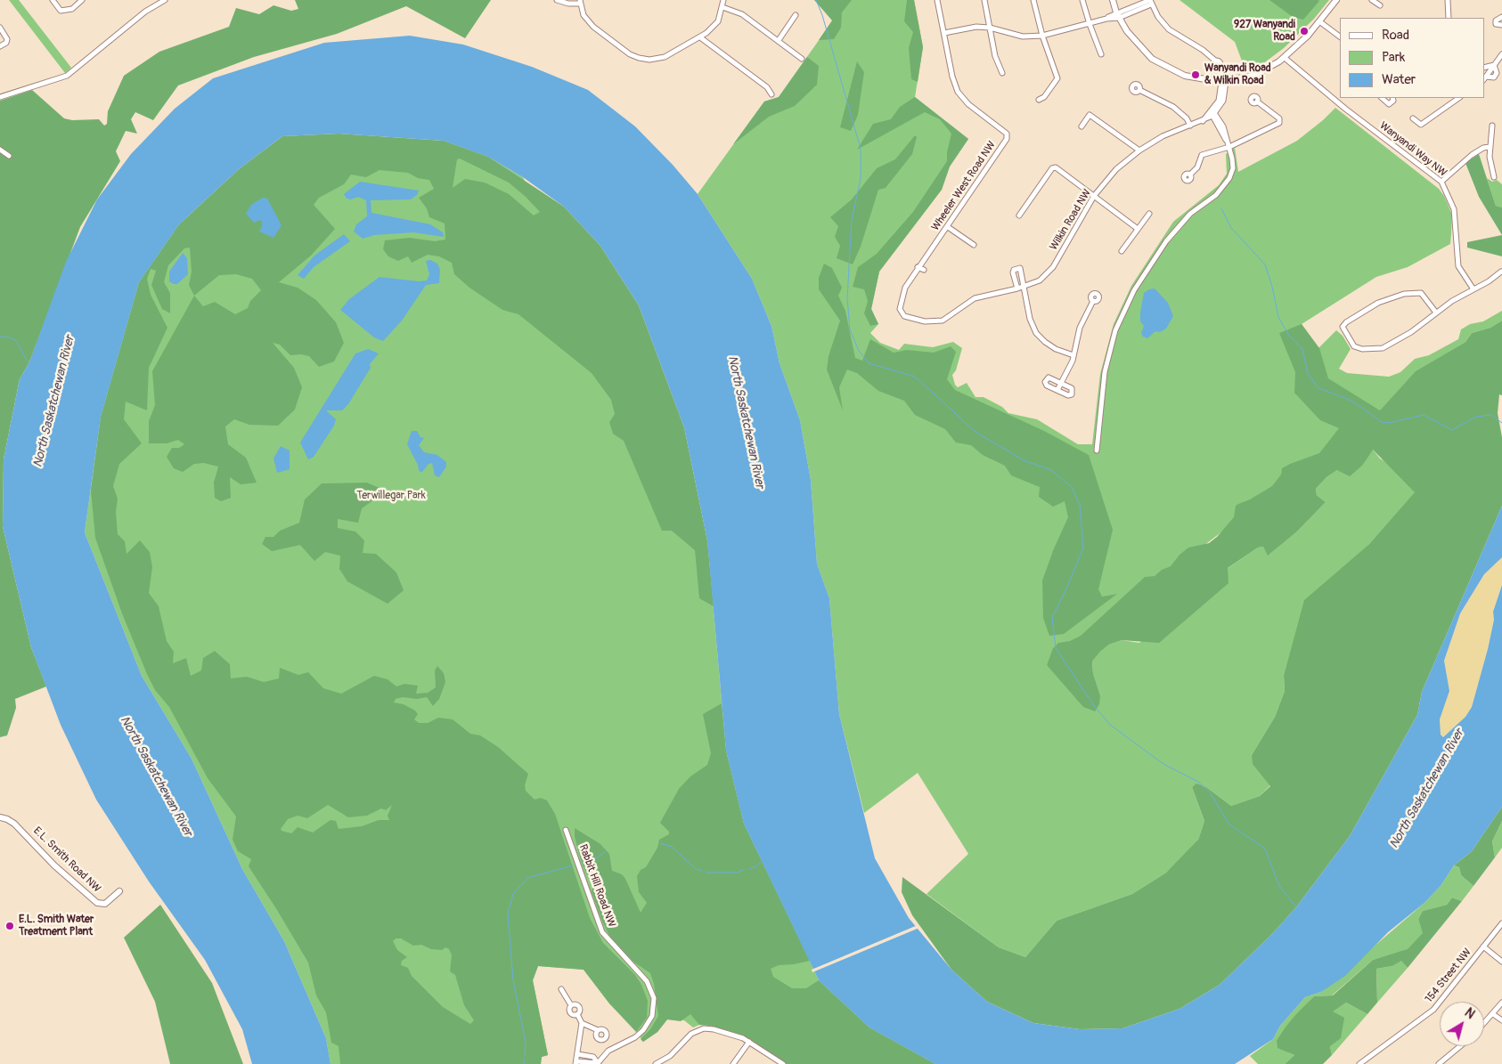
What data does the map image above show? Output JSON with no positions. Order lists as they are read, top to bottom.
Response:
{
  "streets": {
    "street": [
      "Wanyandi Way NW",
      "Wheeler West Road NW",
      "Wilkin Road NW",
      "E.L. Smith Road NW",
      "Rabbit Hill Road NW",
      "154 Street NW"
    ]
  },
  "crossings": [
    ["Wheeler West Road NW", "Wilkin Road NW"]
  ],
  "water": ["North Saskatchewan River"],
  "parks": ["Terwillegar Park"],
  "places": ["927 Wanyandi Road", "Wanyandi Road & Wilkin Road", "E.L. Smith Water Treatment Plant"],
  "legend": ["Road", "Park", "Water"],
  "north": "top right"
}
